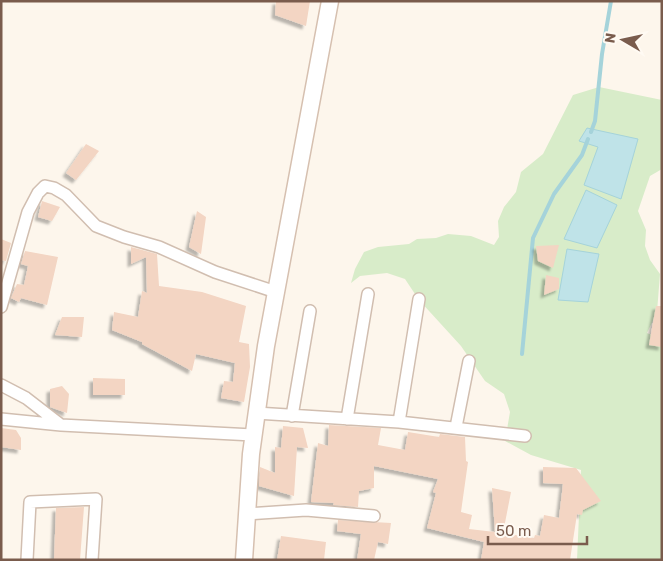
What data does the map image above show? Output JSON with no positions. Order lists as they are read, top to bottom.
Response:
{
  "scale_bar": "50 m",
  "north": "left"
}
